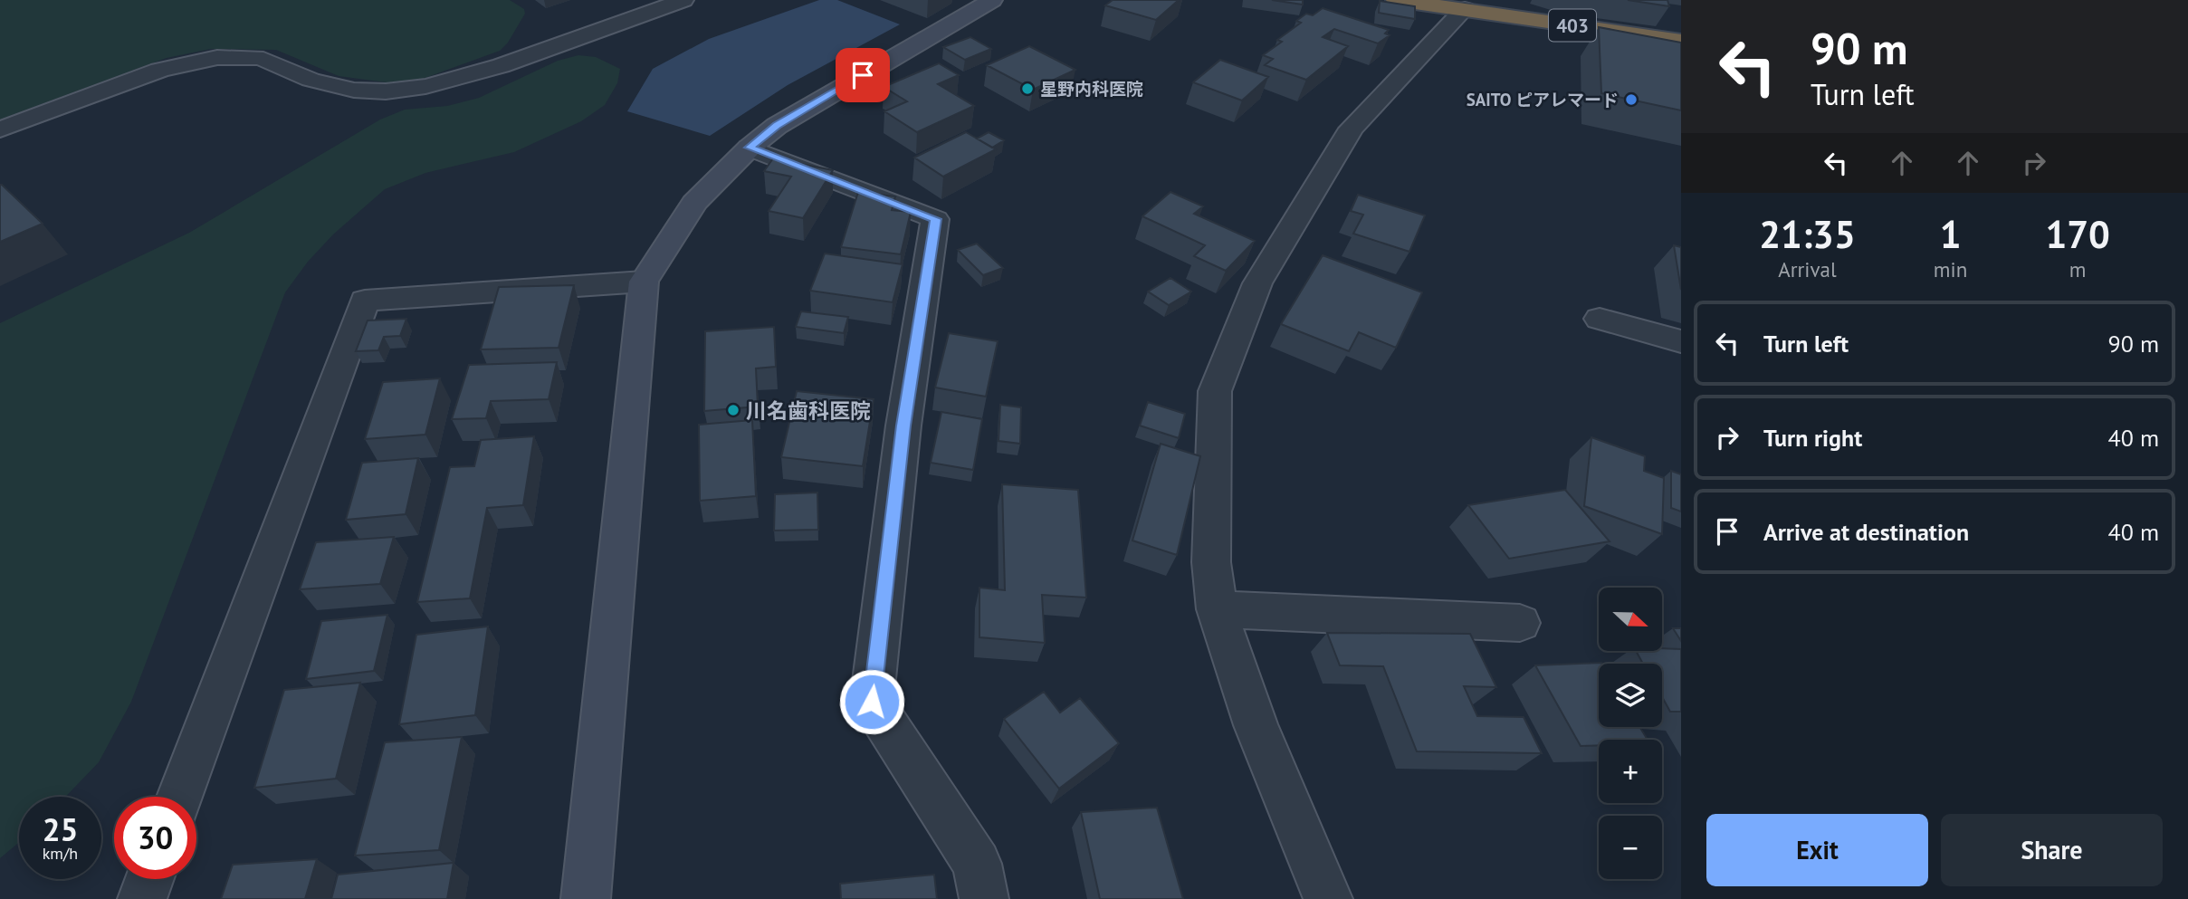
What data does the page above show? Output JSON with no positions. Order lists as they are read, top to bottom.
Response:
{
  "streets": {
    "highway": ["403"]
  },
  "places": ["星野内科医院", "SAITO ピアレマード", "川名歯科医院"],
  "north": "right",
  "page": {
    "turn": ["90 m", "Turn left"],
    "eta": [
      "21:35",
      "Arrival",
      "1",
      "min",
      "170",
      "m"
    ],
    "list": [
      {
        "name": "Turn left",
        "value": "90 m"
      },
      {
        "name": "Turn right",
        "value": "40 m"
      },
      {
        "name": "Arrive at destination",
        "value": "40 m"
      }
    ],
    "map_buttons": ["+", "−"],
    "speed": "25 km/h",
    "limit": "30",
    "buttons": ["Exit", "Share"]
  }
}
